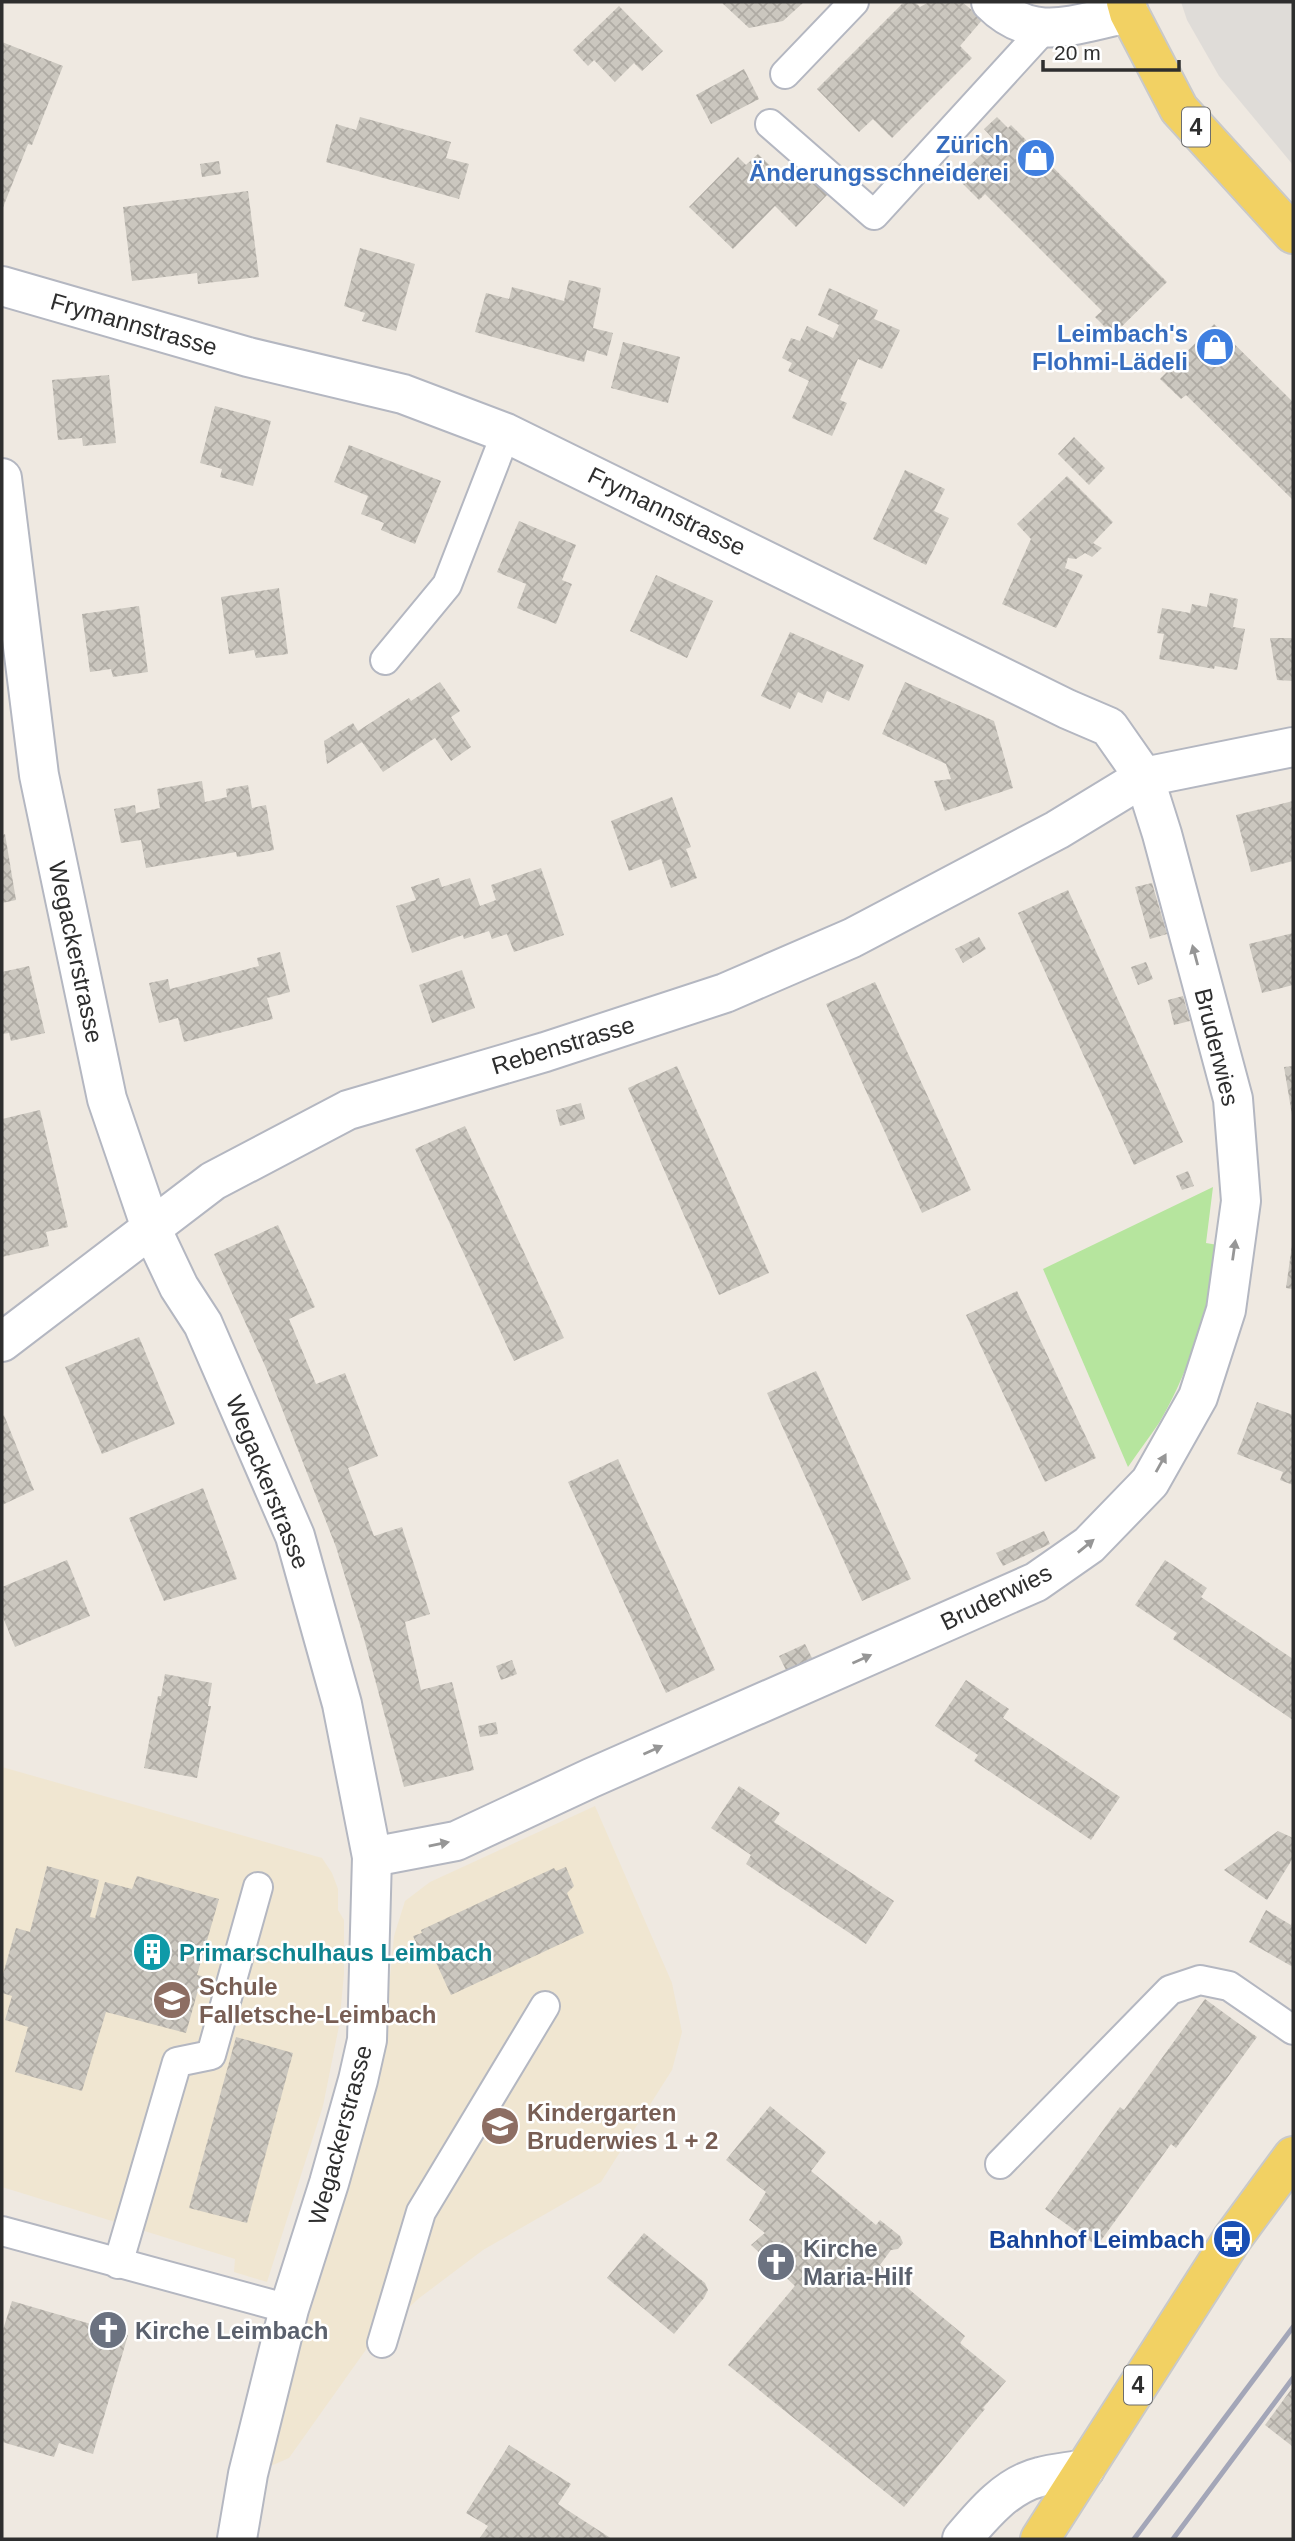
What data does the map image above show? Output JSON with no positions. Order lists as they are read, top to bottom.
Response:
{
  "streets": {
    "main road": ["4"],
    "street": [
      "Frymannstrasse",
      "Wegackerstrasse",
      "Rebenstrasse",
      "Bruderwies"
    ]
  },
  "crossings": [
    ["Frymannstrasse", "Rebenstrasse"],
    ["Frymannstrasse", "Bruderwies"],
    ["Wegackerstrasse", "Rebenstrasse"],
    ["Wegackerstrasse", "Bruderwies"],
    ["Rebenstrasse", "Bruderwies"]
  ],
  "one_way": ["Bruderwies"],
  "places": {
    "shop": ["Zürich Änderungsschneiderei", "Leimbach's Flohmi-Lädeli"],
    "building": ["Primarschulhaus Leimbach"],
    "school or university": ["Schule Falletsche-Leimbach", "Kindergarten Bruderwies 1 + 2"],
    "bus stop": ["Bahnhof Leimbach"],
    "church": ["Kirche Maria-Hilf", "Kirche Leimbach"]
  },
  "scale_bar": "20 m"
}
